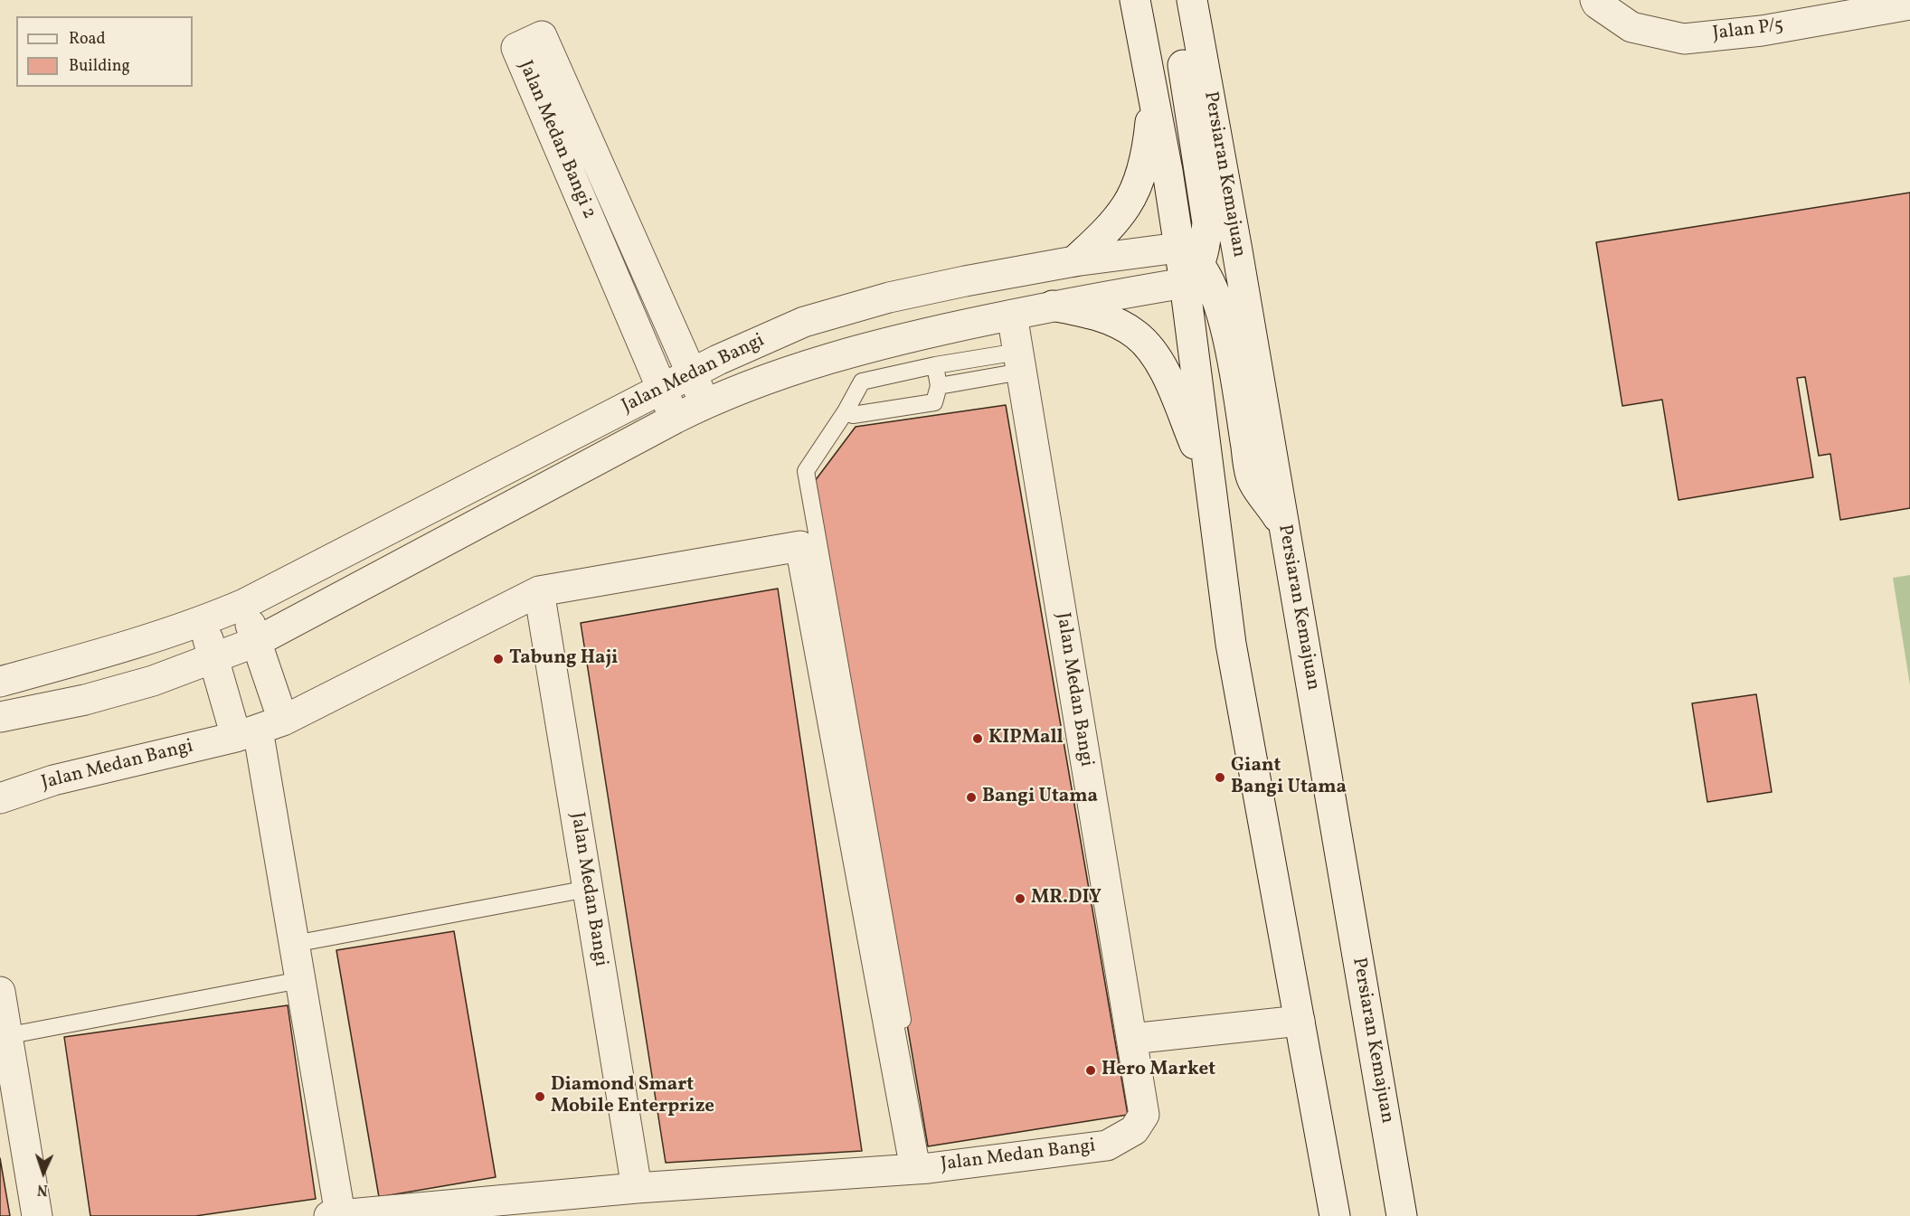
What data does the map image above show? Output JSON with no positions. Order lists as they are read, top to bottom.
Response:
{
  "streets": {
    "street": [
      "Jalan P/5",
      "Jalan Medan Bangi 2",
      "Persiaran Kemajuan",
      "Jalan Medan Bangi"
    ]
  },
  "crossings": [
    ["Jalan Medan Bangi 2", "Jalan Medan Bangi"]
  ],
  "places": [
    "Tabung Haji",
    "KIPMall",
    "Giant Bangi Utama",
    "Bangi Utama",
    "MR.DIY",
    "Hero Market",
    "Diamond Smart Mobile Enterprize"
  ],
  "legend": ["Road", "Building"],
  "north": "bottom"
}
